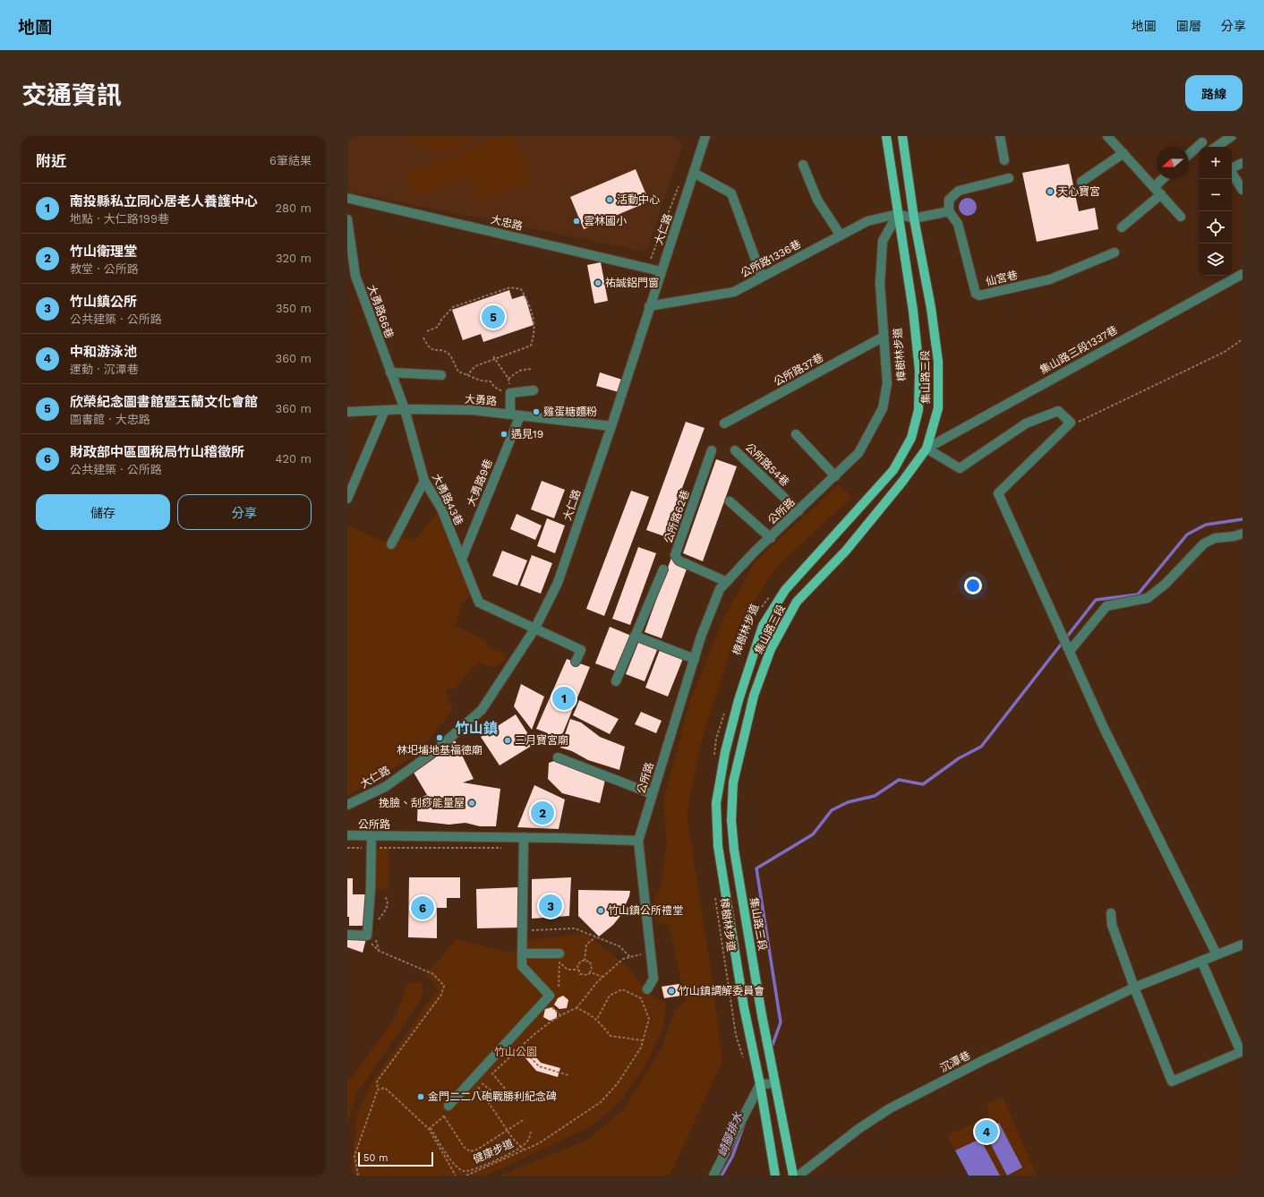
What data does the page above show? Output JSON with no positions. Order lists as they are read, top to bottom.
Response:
{
  "streets": {
    "main road": ["集山路三段"],
    "street": [
      "大忠路",
      "大仁路",
      "公所路1336巷",
      "仙宮巷",
      "大勇路66巷",
      "集山路三段1337巷",
      "公所路37巷",
      "大勇路",
      "公所路54巷",
      "大勇路9巷",
      "大勇路43巷",
      "公所路",
      "公所路62巷",
      "沉潭巷"
    ],
    "path": ["樟樹林步道", "健康步道"]
  },
  "crossings": [
    ["大忠路", "大仁路"],
    ["大仁路", "公所路1336巷"],
    ["大仁路", "大勇路"],
    ["大仁路", "大勇路43巷"],
    ["公所路1336巷", "集山路三段"],
    ["公所路1336巷", "公所路"],
    ["大勇路66巷", "大勇路"],
    ["大勇路66巷", "大勇路43巷"],
    ["集山路三段1337巷", "集山路三段"],
    ["公所路37巷", "公所路"],
    ["集山路三段", "公所路"],
    ["大勇路", "大勇路9巷"],
    ["大勇路", "大勇路43巷"],
    ["公所路54巷", "公所路"],
    ["大勇路9巷", "大勇路43巷"],
    ["公所路", "公所路62巷"]
  ],
  "districts": ["竹山鎮"],
  "water": ["崎腳排水"],
  "parks": ["竹山公園"],
  "places": [
    "天心寶宮",
    "活動中心",
    "雲林國小",
    "祐誠鋁門窗",
    "雞蛋糖麵粉",
    "遇見19",
    "林圯埔地基福德廟",
    "三月寶宮廟",
    "挽臉、刮痧能量屋",
    "竹山鎮公所禮堂",
    "竹山鎮調解委員會",
    "金門二二八砲戰勝利紀念碑"
  ],
  "scale_bar": "50 m",
  "north": "left",
  "page": {
    "header": "地圖",
    "nav": ["地圖", "圖層", "分享"],
    "title": "交通資訊",
    "buttons": [
      "路線",
      ["儲存", "分享"]
    ],
    "heading": ["附近", "6筆結果"],
    "map_buttons": ["+", "−"],
    "list": [
      {
        "mark": "1",
        "name": "南投縣私立同心居老人養護中心",
        "note": "地點 · 大仁路199巷",
        "value": "280 m"
      },
      {
        "mark": "2",
        "name": "竹山衛理堂",
        "note": "教堂 · 公所路",
        "value": "320 m"
      },
      {
        "mark": "3",
        "name": "竹山鎮公所",
        "note": "公共建築 · 公所路",
        "value": "350 m"
      },
      {
        "mark": "4",
        "name": "中和游泳池",
        "note": "運動 · 沉潭巷",
        "value": "360 m"
      },
      {
        "mark": "5",
        "name": "欣榮紀念圖書館暨玉蘭文化會館",
        "note": "圖書館 · 大忠路",
        "value": "360 m"
      },
      {
        "mark": "6",
        "name": "財政部中區國稅局竹山稽徵所",
        "note": "公共建築 · 公所路",
        "value": "420 m"
      }
    ],
    "pins": [
      "5",
      "1",
      "2",
      "3",
      "6",
      "4"
    ],
    "scale": "50 m"
  }
}
